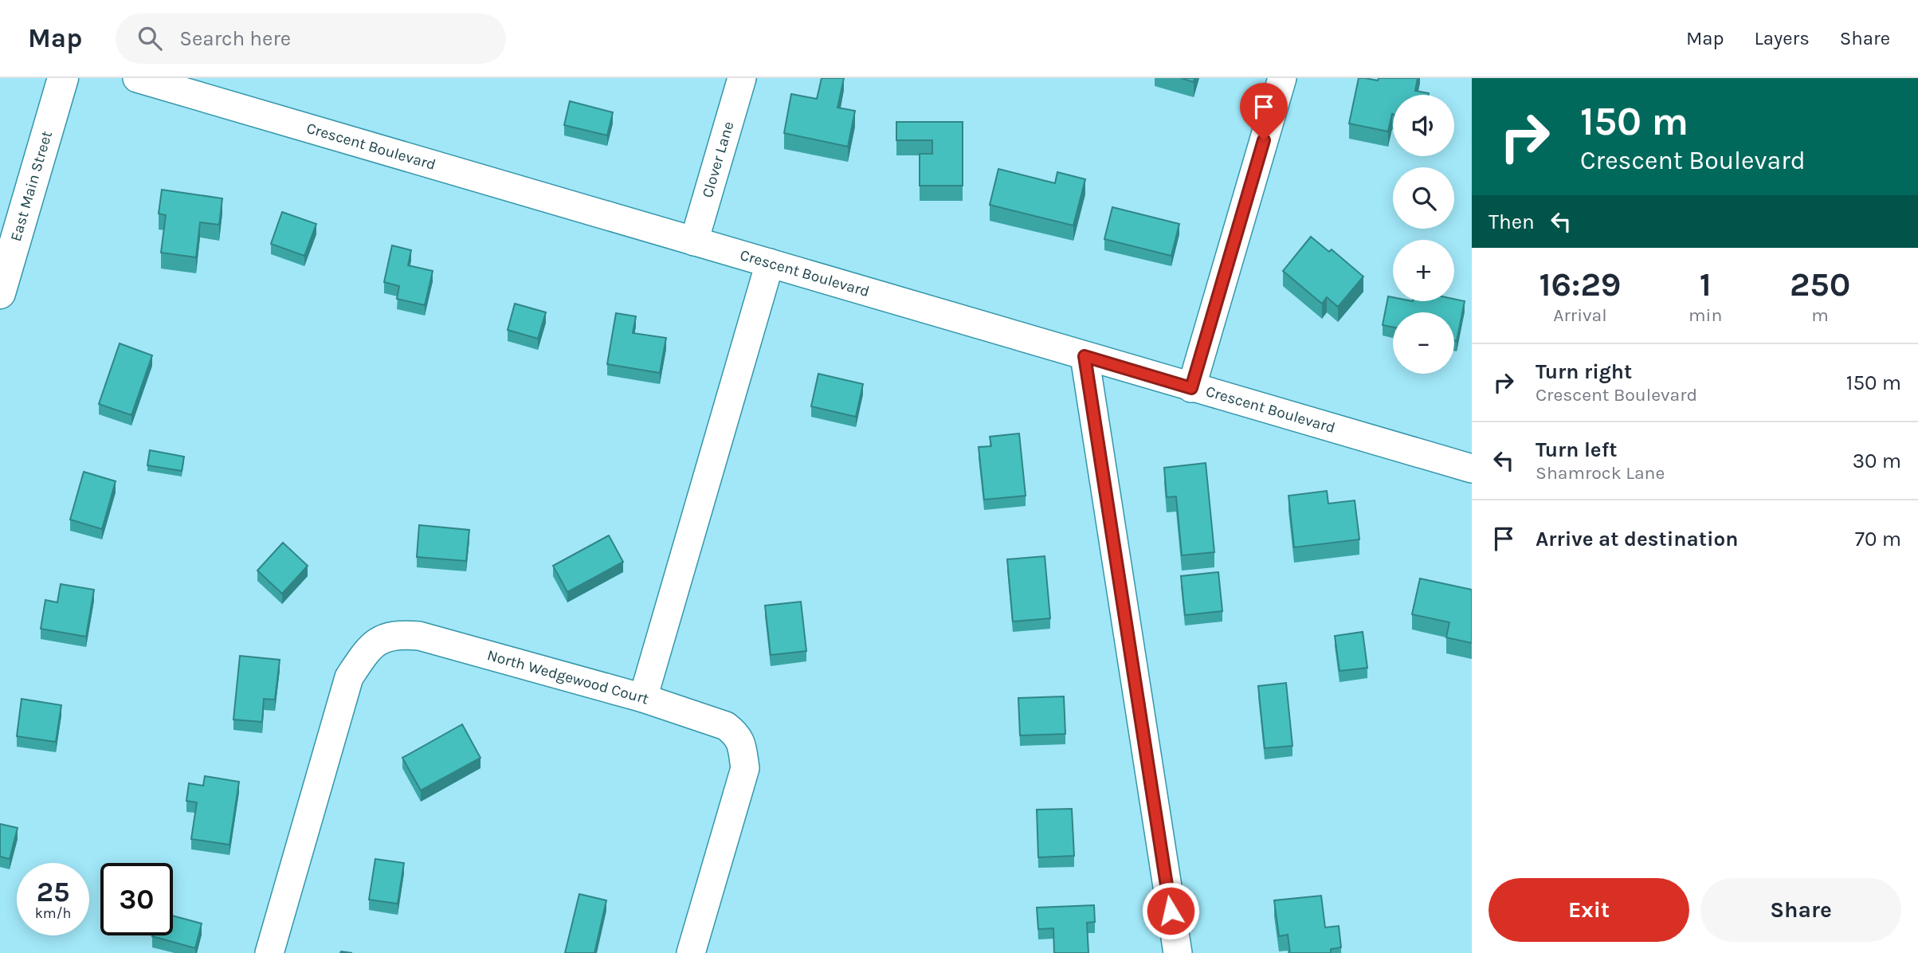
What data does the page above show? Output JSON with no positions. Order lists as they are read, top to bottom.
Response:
{
  "streets": {
    "main road": ["East Main Street"],
    "street": ["Crescent Boulevard", "Clover Lane", "North Wedgewood Court"]
  },
  "crossings": [
    ["Crescent Boulevard", "Clover Lane"],
    ["Crescent Boulevard", "North Wedgewood Court"]
  ],
  "page": {
    "header": "Map",
    "search": "Search here",
    "nav": ["Map", "Layers", "Share"],
    "turn": ["150 m", "Crescent Boulevard"],
    "map_buttons": ["+", "−"],
    "then": "Then",
    "eta": [
      "16:29",
      "Arrival",
      "1",
      "min",
      "250",
      "m"
    ],
    "list": [
      {
        "name": "Turn right",
        "note": "Crescent Boulevard",
        "value": "150 m"
      },
      {
        "name": "Turn left",
        "note": "Shamrock Lane",
        "value": "30 m"
      },
      {
        "name": "Arrive at destination",
        "value": "70 m"
      }
    ],
    "speed": "25 km/h",
    "limit": "30",
    "buttons": ["Exit", "Share"]
  }
}
